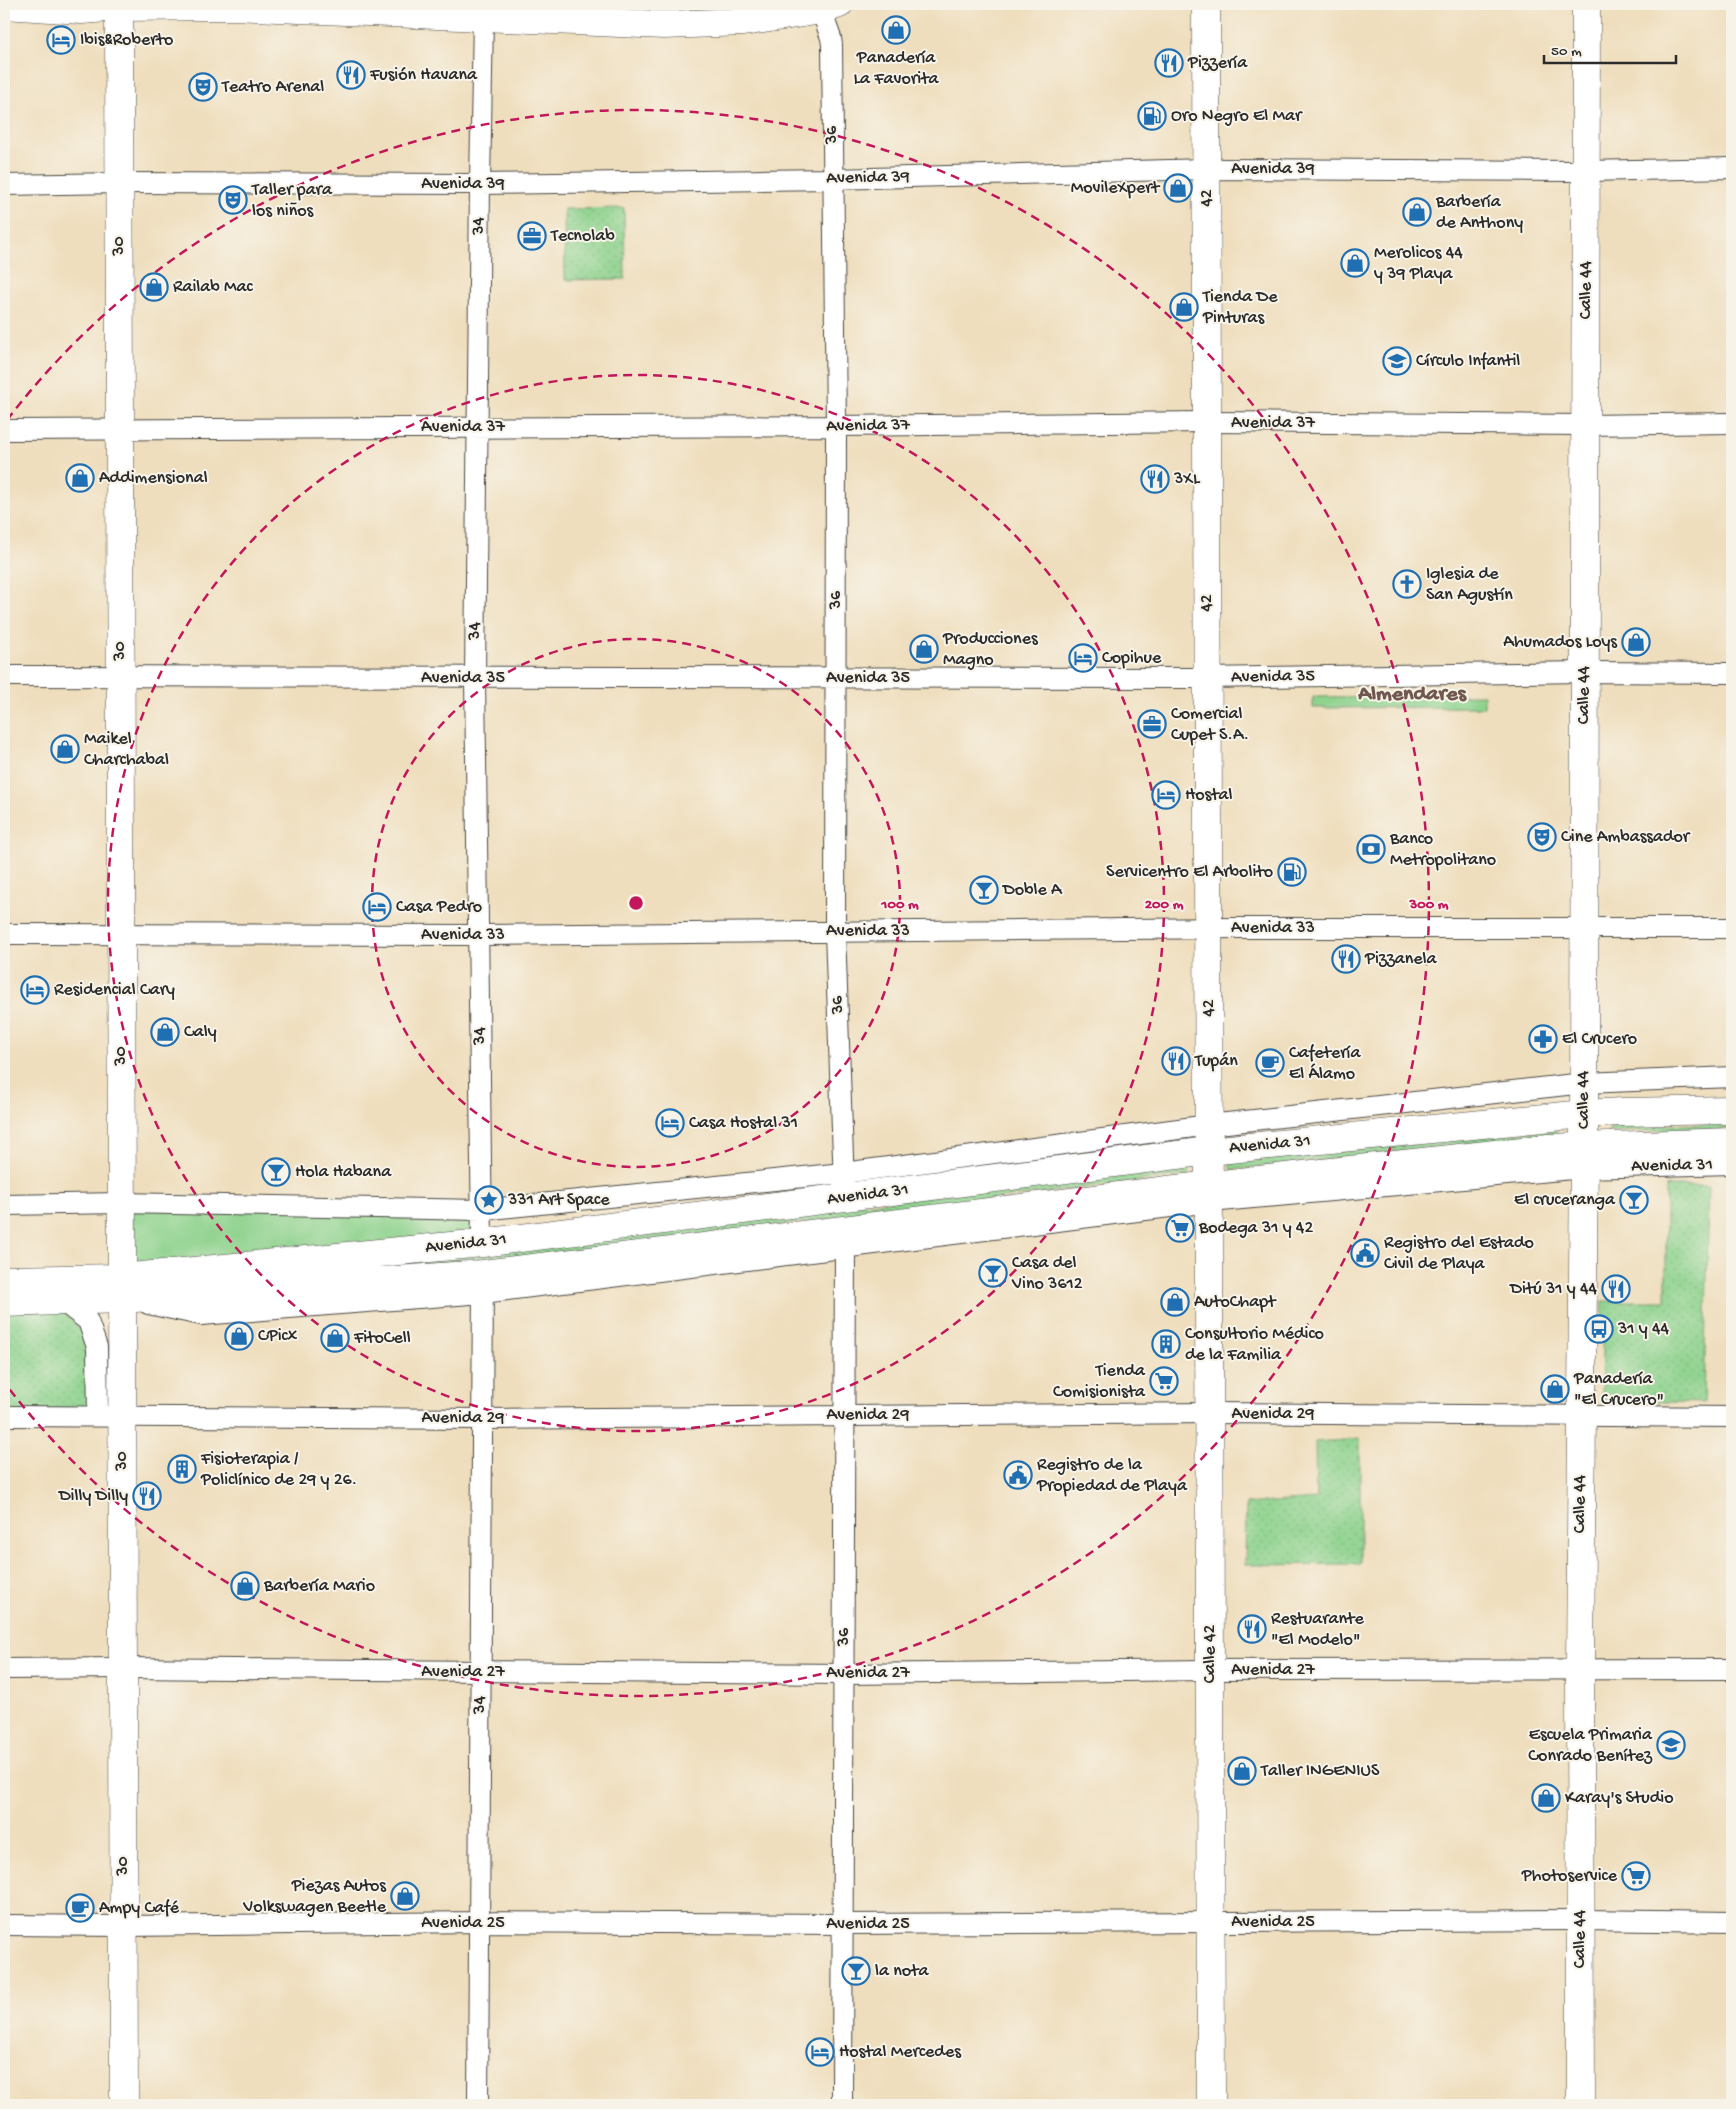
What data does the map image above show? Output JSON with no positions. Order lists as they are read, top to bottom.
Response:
{
  "streets": {
    "main road": [
      "42",
      "30",
      "Calle 44",
      "Avenida 31",
      "Calle 42"
    ],
    "street": [
      "36",
      "Avenida 39",
      "34",
      "Avenida 37",
      "Avenida 35",
      "Avenida 33",
      "Avenida 29",
      "Avenida 27",
      "Avenida 25"
    ]
  },
  "crossings": [
    ["36", "Avenida 39"],
    ["36", "Avenida 37"],
    ["36", "Avenida 35"],
    ["36", "Avenida 33"],
    ["36", "Avenida 31"],
    ["36", "Avenida 29"],
    ["36", "Avenida 27"],
    ["36", "Avenida 25"],
    ["Avenida 39", "42"],
    ["Avenida 39", "34"],
    ["Avenida 39", "30"],
    ["Avenida 39", "Calle 44"],
    ["42", "Avenida 37"],
    ["42", "Avenida 35"],
    ["42", "Avenida 33"],
    ["42", "Avenida 31"],
    ["42", "Calle 42"],
    ["34", "Avenida 37"],
    ["34", "Avenida 35"],
    ["34", "Avenida 33"],
    ["34", "Avenida 31"],
    ["34", "Avenida 29"],
    ["34", "Avenida 27"],
    ["34", "Avenida 25"],
    ["30", "Avenida 37"],
    ["30", "Avenida 35"],
    ["30", "Avenida 33"],
    ["30", "Avenida 31"],
    ["30", "Avenida 29"],
    ["30", "Avenida 27"],
    ["30", "Avenida 25"],
    ["Calle 44", "Avenida 37"],
    ["Calle 44", "Avenida 35"],
    ["Calle 44", "Avenida 33"],
    ["Calle 44", "Avenida 31"],
    ["Calle 44", "Avenida 29"],
    ["Calle 44", "Avenida 27"],
    ["Calle 44", "Avenida 25"],
    ["Avenida 31", "Calle 42"],
    ["Avenida 29", "Calle 42"],
    ["Calle 42", "Avenida 27"],
    ["Calle 42", "Avenida 25"]
  ],
  "districts": ["Almendares"],
  "places": {
    "shop": [
      "Panadería La Favorita",
      "MovileXpert",
      "Barbería de Anthony",
      "Merolicos 44 y 39 Playa",
      "Railab Mac",
      "Tienda De Pinturas",
      "Addimensional",
      "Ahumados Loys",
      "Producciones Magno",
      "Maikel Charchabal",
      "Caly",
      "AutoChapt",
      "CPicx",
      "FitoCell",
      "Panadería \"El Crucero\"",
      "Barbería Mario",
      "Taller INGENIUS",
      "Karay's Studio",
      "Piezas Autos Volkswagen Beetle"
    ],
    "hotel": [
      "Ibis&Roberto",
      "Copihue",
      "Hostal",
      "Casa Pedro",
      "Residencial Cary",
      "Casa Hostal 31",
      "Hostal Mercedes"
    ],
    "restaurant": [
      "Pizzería",
      "Fusión Havana",
      "3XL",
      "Pizzanela",
      "Tupán",
      "Ditú 31 y 44",
      "Dilly Dilly",
      "Restuarante \"El Modelo\""
    ],
    "theatre": ["Teatro Arenal", "Taller para los niños", "Cine Ambassador"],
    "fuel station": ["Oro Negro El Mar", "Servicentro El Arbolito"],
    "office": ["Tecnolab", "Comercial Cupet S.A."],
    "school or university": ["Círculo Infantil", "Escuela Primaria Conrado Benítez"],
    "church": ["Iglesia de San Agustín"],
    "bank": ["Banco Metropolitano"],
    "bar": [
      "Doble A",
      "Hola Habana",
      "El cruceranga",
      "Casa del Vino 3612",
      "la nota"
    ],
    "pharmacy": ["El Crucero"],
    "cafe": ["Cafetería El Álamo", "Ampy Café"],
    "place": ["331 Art Space"],
    "supermarket": ["Bodega 31 y 42", "Tienda Comisionista", "Photoservice"],
    "public building": ["Registro del Estado Civil de Playa", "Registro de la Propiedad de Playa"],
    "bus stop": ["31 y 44"],
    "building": ["Consultorio Médico de la Familia", "Fisioterapia / Policlínico de 29 y 26."]
  },
  "scale_bar": "50 m",
  "rings": ["100 m", "200 m", "300 m"]
}
